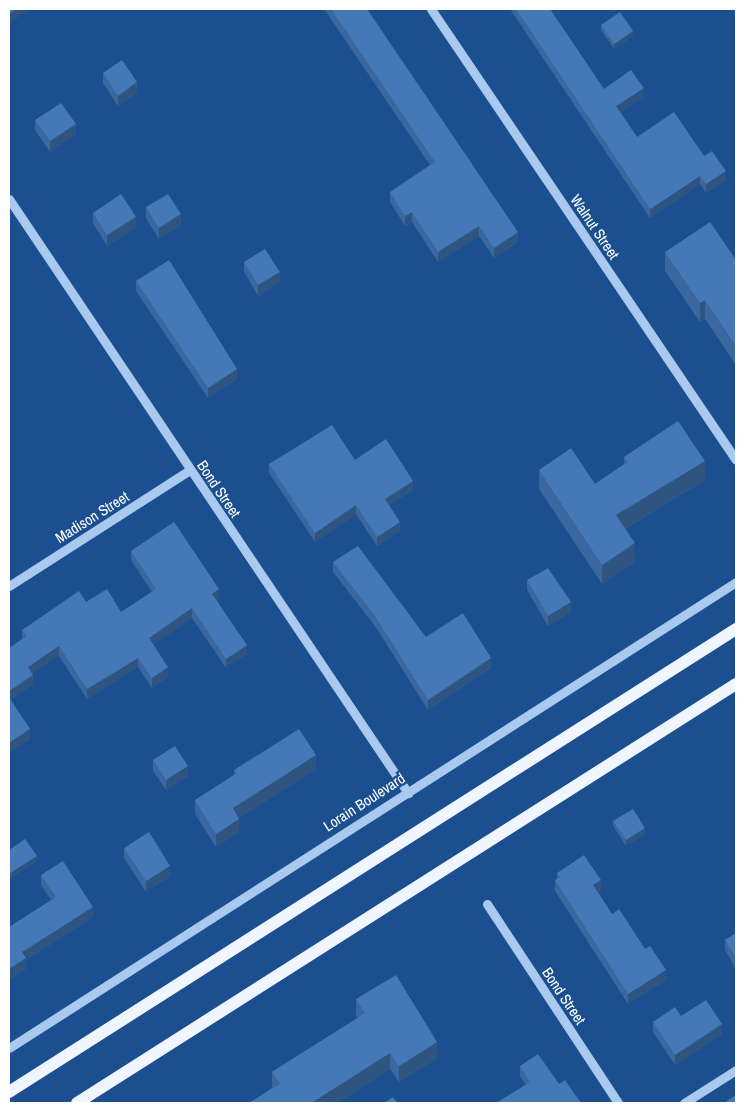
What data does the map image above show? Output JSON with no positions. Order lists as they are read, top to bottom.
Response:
{
  "streets": {
    "street": [
      "Walnut Street",
      "Bond Street",
      "Madison Street",
      "Lorain Boulevard"
    ]
  },
  "crossings": [
    ["Bond Street", "Madison Street"],
    ["Bond Street", "Lorain Boulevard"]
  ]
}
